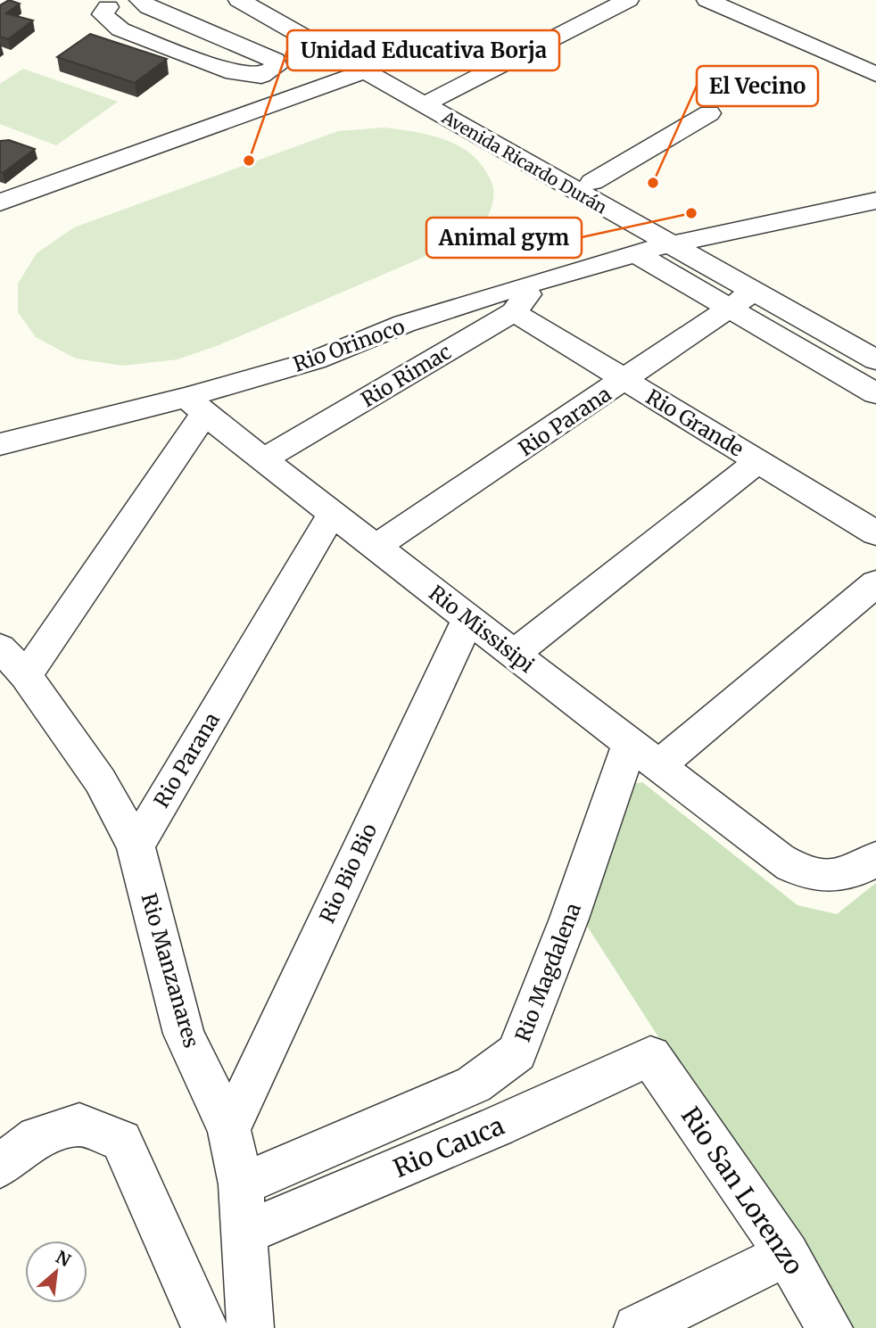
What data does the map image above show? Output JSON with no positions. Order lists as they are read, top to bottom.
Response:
{
  "streets": {
    "street": [
      "Avenida Ricardo Durán",
      "Rio Orinoco",
      "Rio Rimac",
      "Rio Parana",
      "Rio Grande",
      "Rio Missisipi",
      "Rio Bio Bio",
      "Rio Manzanares",
      "Rio Magdalena",
      "Rio Cauca",
      "Rio San Lorenzo"
    ]
  },
  "crossings": [
    ["Avenida Ricardo Durán", "Rio Orinoco"],
    ["Avenida Ricardo Durán", "Rio Parana"],
    ["Rio Orinoco", "Rio Rimac"],
    ["Rio Orinoco", "Rio Missisipi"],
    ["Rio Rimac", "Rio Grande"],
    ["Rio Rimac", "Rio Missisipi"],
    ["Rio Parana", "Rio Grande"],
    ["Rio Parana", "Rio Missisipi"],
    ["Rio Parana", "Rio Manzanares"],
    ["Rio Missisipi", "Rio Bio Bio"],
    ["Rio Missisipi", "Rio Magdalena"],
    ["Rio Bio Bio", "Rio Manzanares"],
    ["Rio Manzanares", "Rio Magdalena"],
    ["Rio Manzanares", "Rio Cauca"],
    ["Rio Cauca", "Rio San Lorenzo"]
  ],
  "places": ["Unidad Educativa Borja", "El Vecino", "Animal gym"],
  "north": "top right"
}
